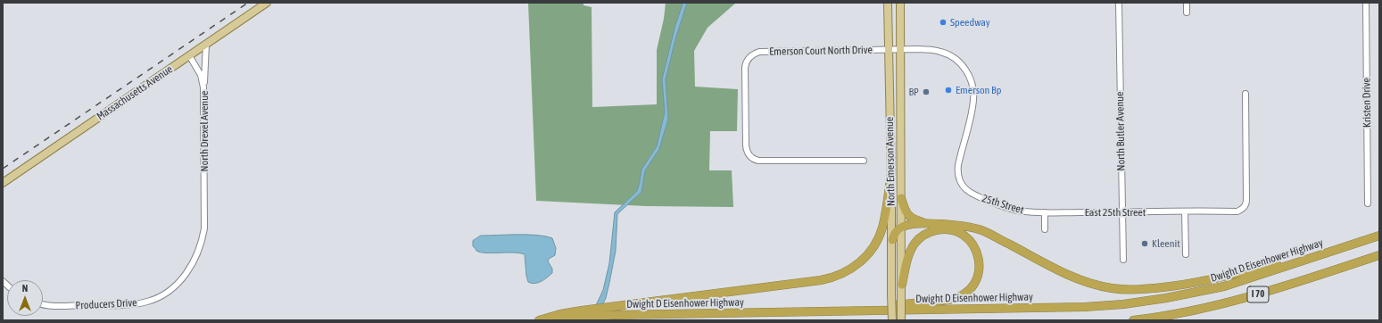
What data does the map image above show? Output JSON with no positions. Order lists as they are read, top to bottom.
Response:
{
  "streets": {
    "highway": ["Dwight D Eisenhower Highway", "I 70"],
    "main road": ["Massachusetts Avenue", "North Emerson Avenue"],
    "street": [
      "Emerson Court North Drive",
      "Kristen Drive",
      "North Drexel Avenue",
      "North Butler Avenue",
      "25th Street",
      "East 25th Street",
      "Producers Drive"
    ]
  },
  "crossings": [
    ["Emerson Court North Drive", "North Emerson Avenue"],
    ["Emerson Court North Drive", "25th Street"],
    ["Massachusetts Avenue", "North Drexel Avenue"],
    ["North Drexel Avenue", "Producers Drive"],
    ["North Butler Avenue", "East 25th Street"],
    ["25th Street", "East 25th Street"]
  ],
  "places": [
    "Speedway",
    "Emerson Bp",
    "BP",
    "Kleenit"
  ],
  "north": "top"
}
